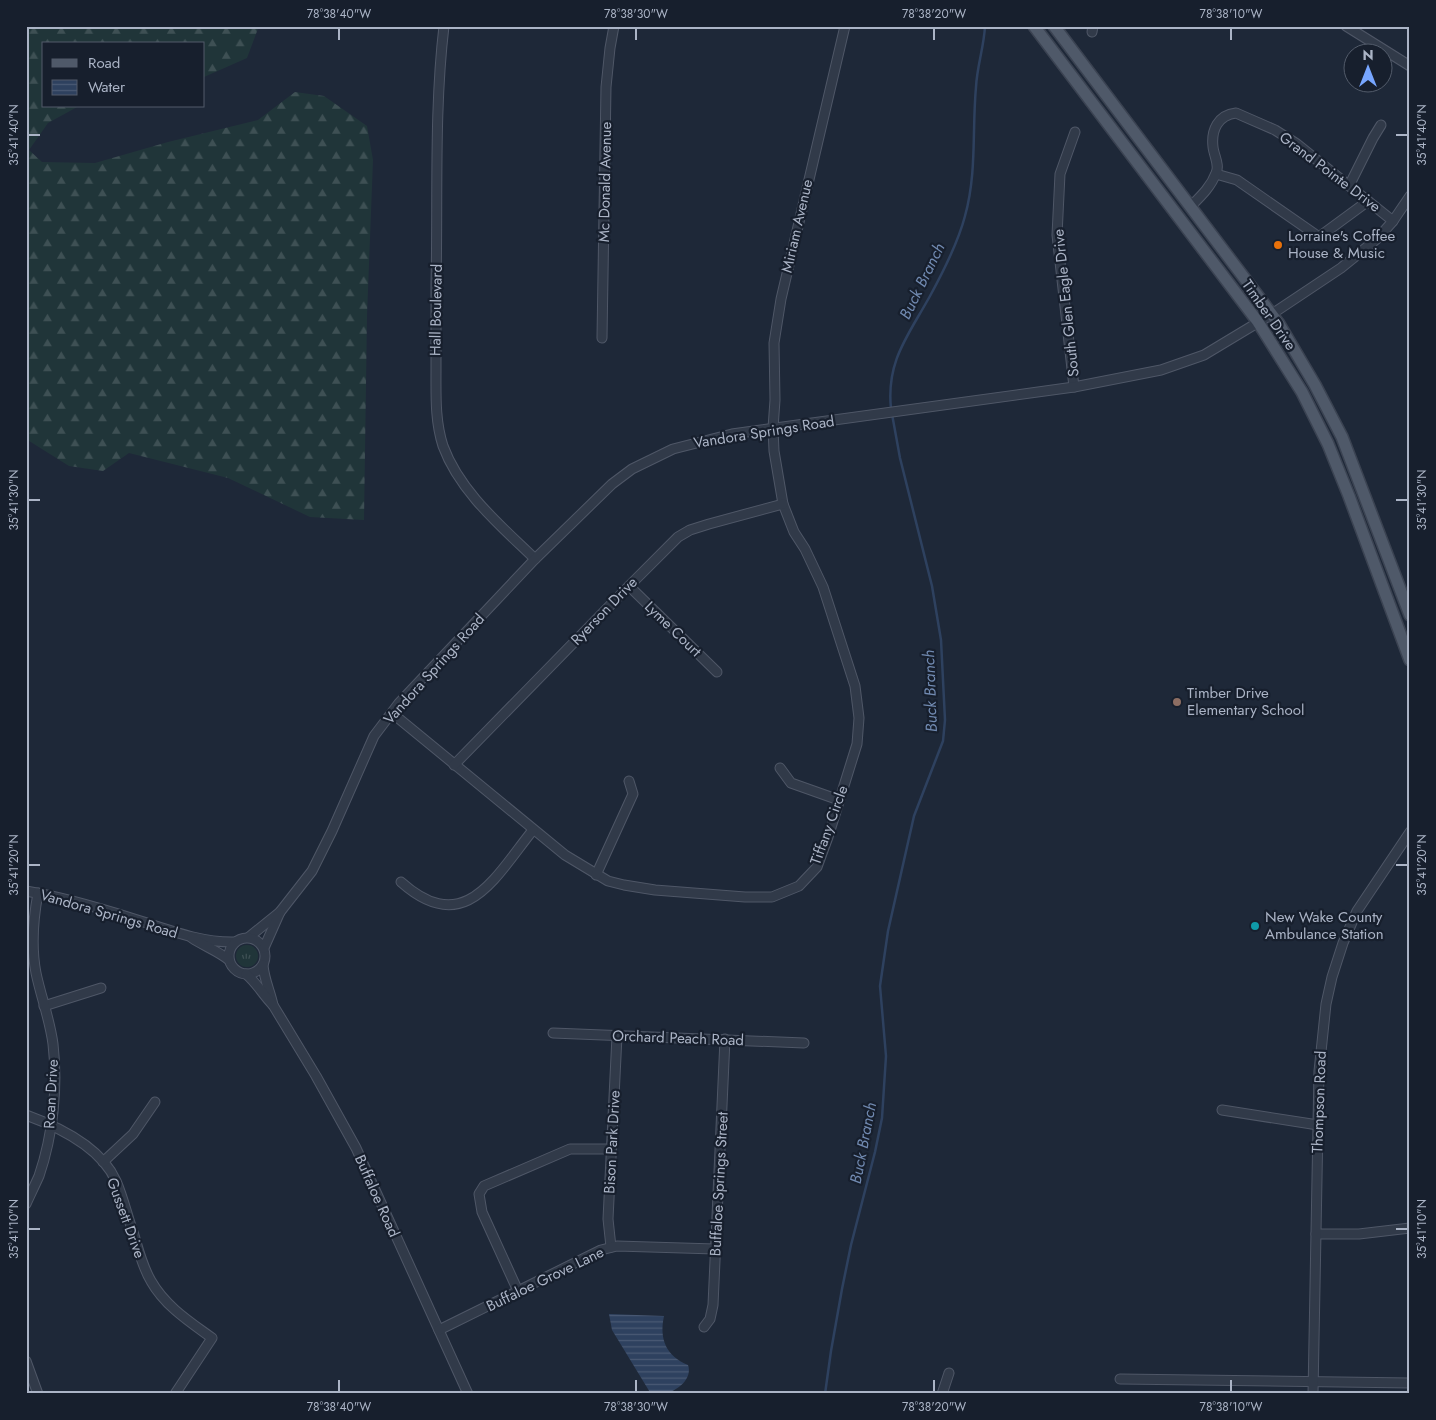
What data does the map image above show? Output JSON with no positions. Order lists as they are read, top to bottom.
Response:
{
  "streets": {
    "main road": ["Timber Drive"],
    "street": [
      "Grand Pointe Drive",
      "Mc Donald Avenue",
      "Miriam Avenue",
      "South Glen Eagle Drive",
      "Hall Boulevard",
      "Vandora Springs Road",
      "Ryerson Drive",
      "Lyme Court",
      "Tiffany Circle",
      "Orchard Peach Road",
      "Roan Drive",
      "Thompson Road",
      "Bison Park Drive",
      "Buffaloe Springs Street",
      "Buffaloe Road",
      "Gussett Drive",
      "Buffaloe Grove Lane"
    ]
  },
  "crossings": [
    ["Grand Pointe Drive", "Vandora Springs Road"],
    ["Miriam Avenue", "Vandora Springs Road"],
    ["Miriam Avenue", "Tiffany Circle"],
    ["South Glen Eagle Drive", "Vandora Springs Road"],
    ["Hall Boulevard", "Vandora Springs Road"],
    ["Timber Drive", "Vandora Springs Road"],
    ["Vandora Springs Road", "Tiffany Circle"],
    ["Vandora Springs Road", "Roan Drive"],
    ["Vandora Springs Road", "Buffaloe Road"],
    ["Ryerson Drive", "Lyme Court"],
    ["Ryerson Drive", "Tiffany Circle"],
    ["Orchard Peach Road", "Bison Park Drive"],
    ["Orchard Peach Road", "Buffaloe Springs Street"],
    ["Roan Drive", "Gussett Drive"],
    ["Bison Park Drive", "Buffaloe Grove Lane"],
    ["Buffaloe Springs Street", "Buffaloe Grove Lane"],
    ["Buffaloe Road", "Buffaloe Grove Lane"]
  ],
  "water": ["Buck Branch"],
  "places": ["Lorraine's Coffee House & Music", "Timber Drive Elementary School", "New Wake County Ambulance Station"],
  "legend": ["Road", "Water"],
  "north": "top",
  "coordinates": [
    "78°38'40\"W",
    "78°38'30\"W",
    "78°38'20\"W",
    "78°38'10\"W",
    "35°41'40\"N",
    "35°41'30\"N",
    "35°41'20\"N",
    "35°41'10\"N"
  ]
}
